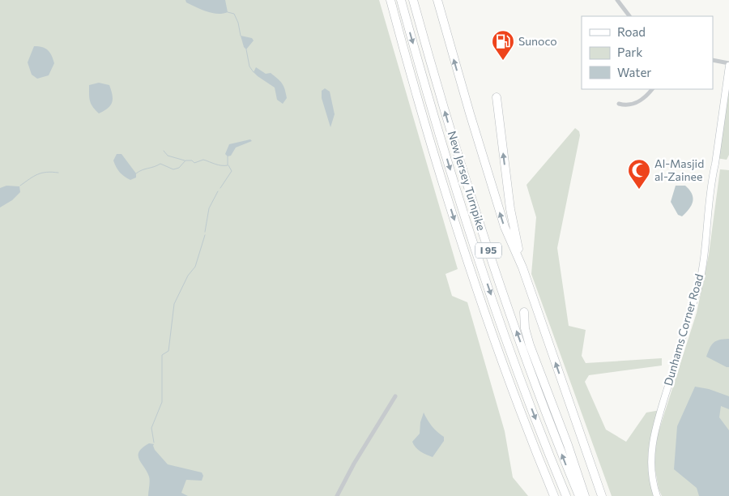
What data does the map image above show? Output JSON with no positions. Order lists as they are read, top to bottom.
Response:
{
  "streets": {
    "highway": ["New Jersey Turnpike", "I 95"],
    "street": ["Dunhams Corner Road"]
  },
  "places": {
    "fuel station": ["Sunoco"],
    "mosque": ["Al-Masjid al-Zainee"]
  },
  "legend": ["Road", "Park", "Water"]
}
